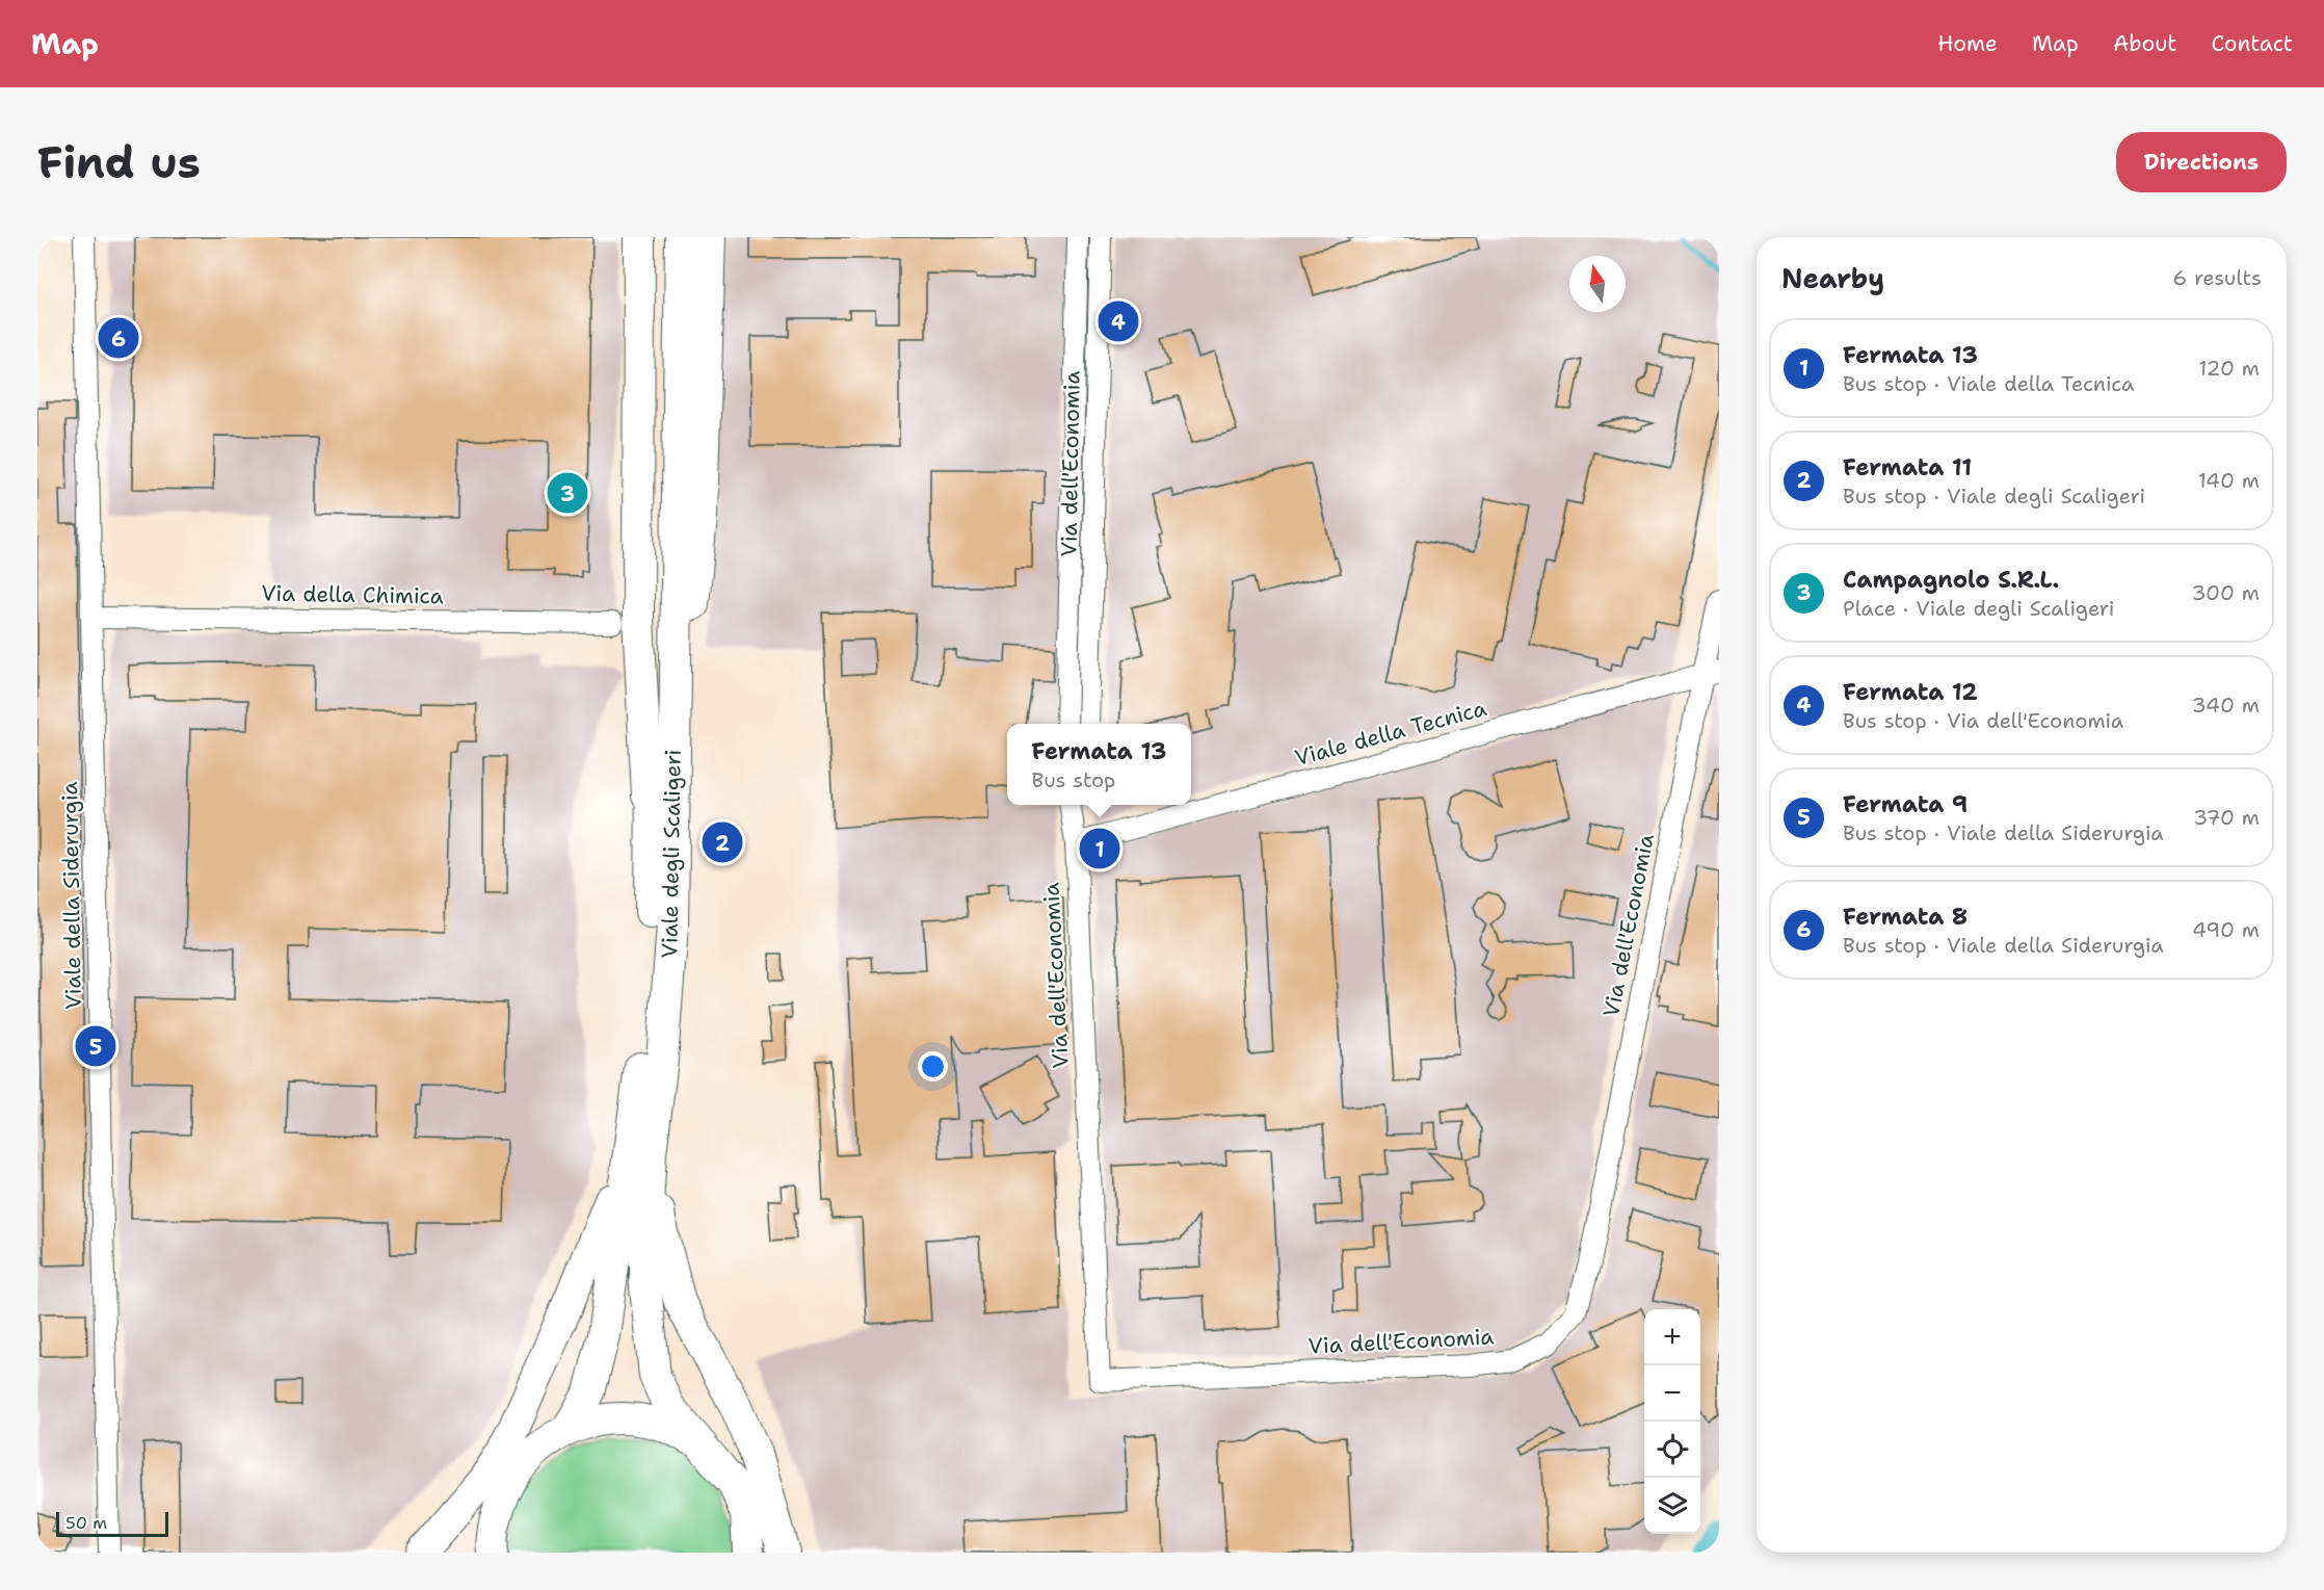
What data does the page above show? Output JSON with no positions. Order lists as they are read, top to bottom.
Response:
{
  "streets": {
    "highway": ["Viale degli Scaligeri"],
    "street": [
      "Via dell'Economia",
      "Via della Chimica",
      "Viale della Tecnica",
      "Viale della Siderurgia"
    ]
  },
  "crossings": [
    ["Via dell'Economia", "Viale della Tecnica"],
    ["Via della Chimica", "Viale della Siderurgia"]
  ],
  "scale_bar": "50 m",
  "north": "top",
  "page": {
    "header": "Map",
    "nav": [
      "Home",
      "Map",
      "About",
      "Contact"
    ],
    "buttons": "Directions",
    "title": "Find us",
    "heading": ["Nearby", "6 results"],
    "pins": [
      "4",
      "6",
      "3",
      "2",
      "1",
      "5"
    ],
    "list": [
      {
        "mark": "1",
        "name": "Fermata 13",
        "note": "Bus stop · Viale della Tecnica",
        "value": "120 m"
      },
      {
        "mark": "2",
        "name": "Fermata 11",
        "note": "Bus stop · Viale degli Scaligeri",
        "value": "140 m"
      },
      {
        "mark": "3",
        "name": "Campagnolo S.R.L.",
        "note": "Place · Viale degli Scaligeri",
        "value": "300 m"
      },
      {
        "mark": "4",
        "name": "Fermata 12",
        "note": "Bus stop · Via dell'Economia",
        "value": "340 m"
      },
      {
        "mark": "5",
        "name": "Fermata 9",
        "note": "Bus stop · Viale della Siderurgia",
        "value": "370 m"
      },
      {
        "mark": "6",
        "name": "Fermata 8",
        "note": "Bus stop · Viale della Siderurgia",
        "value": "490 m"
      }
    ],
    "popup": ["Fermata 13", "Bus stop"],
    "map_buttons": ["+", "−"],
    "scale": "50 m"
  }
}
